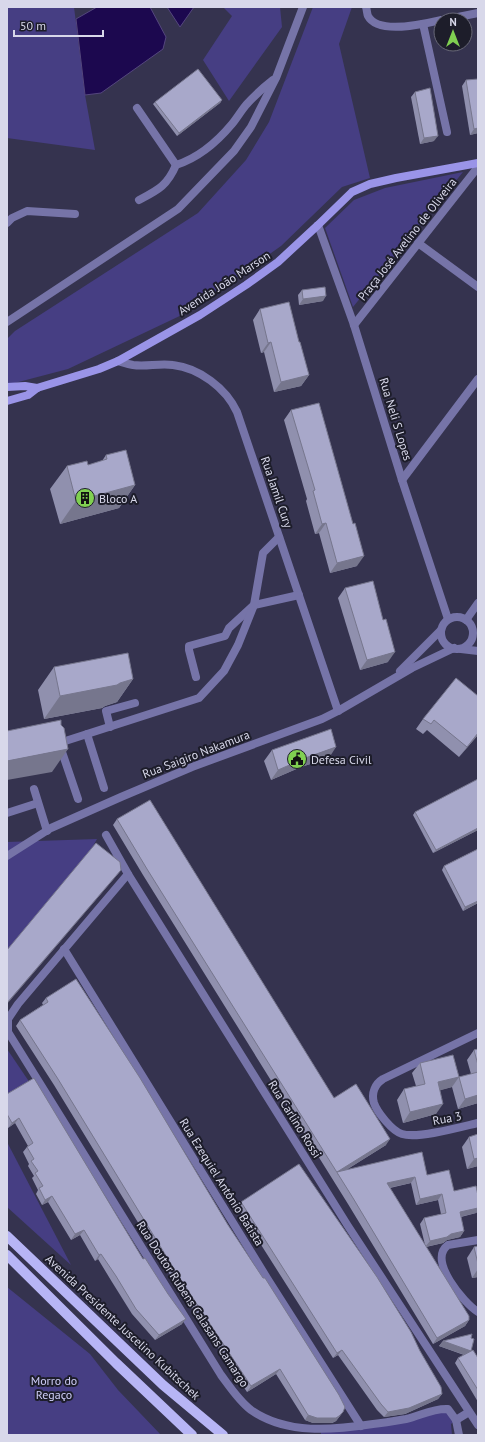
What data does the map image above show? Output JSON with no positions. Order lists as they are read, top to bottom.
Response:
{
  "streets": {
    "main road": ["Avenida João Marson", "Avenida Presidente Juscelino Kubitschek"],
    "street": [
      "Praça José Avelino de Oliveira",
      "Rua Neli S Lopes",
      "Rua Jamil Cury",
      "Rua Saigiro Nakamura",
      "Rua 3",
      "Rua Carlino Rossi",
      "Rua Ezequiel Antônio Batista",
      "Rua Doutor Rubens Calasans Camargo"
    ]
  },
  "crossings": [
    ["Praça José Avelino de Oliveira", "Rua Neli S Lopes"],
    ["Avenida João Marson", "Rua Neli S Lopes"],
    ["Avenida João Marson", "Rua Jamil Cury"],
    ["Rua Neli S Lopes", "Rua Saigiro Nakamura"],
    ["Rua Jamil Cury", "Rua Saigiro Nakamura"],
    ["Rua Ezequiel Antônio Batista", "Rua Doutor Rubens Calasans Camargo"]
  ],
  "parks": ["Morro do Regaço"],
  "places": {
    "building": ["Bloco A"],
    "public building": ["Defesa Civil"]
  },
  "scale_bar": "50 m",
  "north": "top"
}
